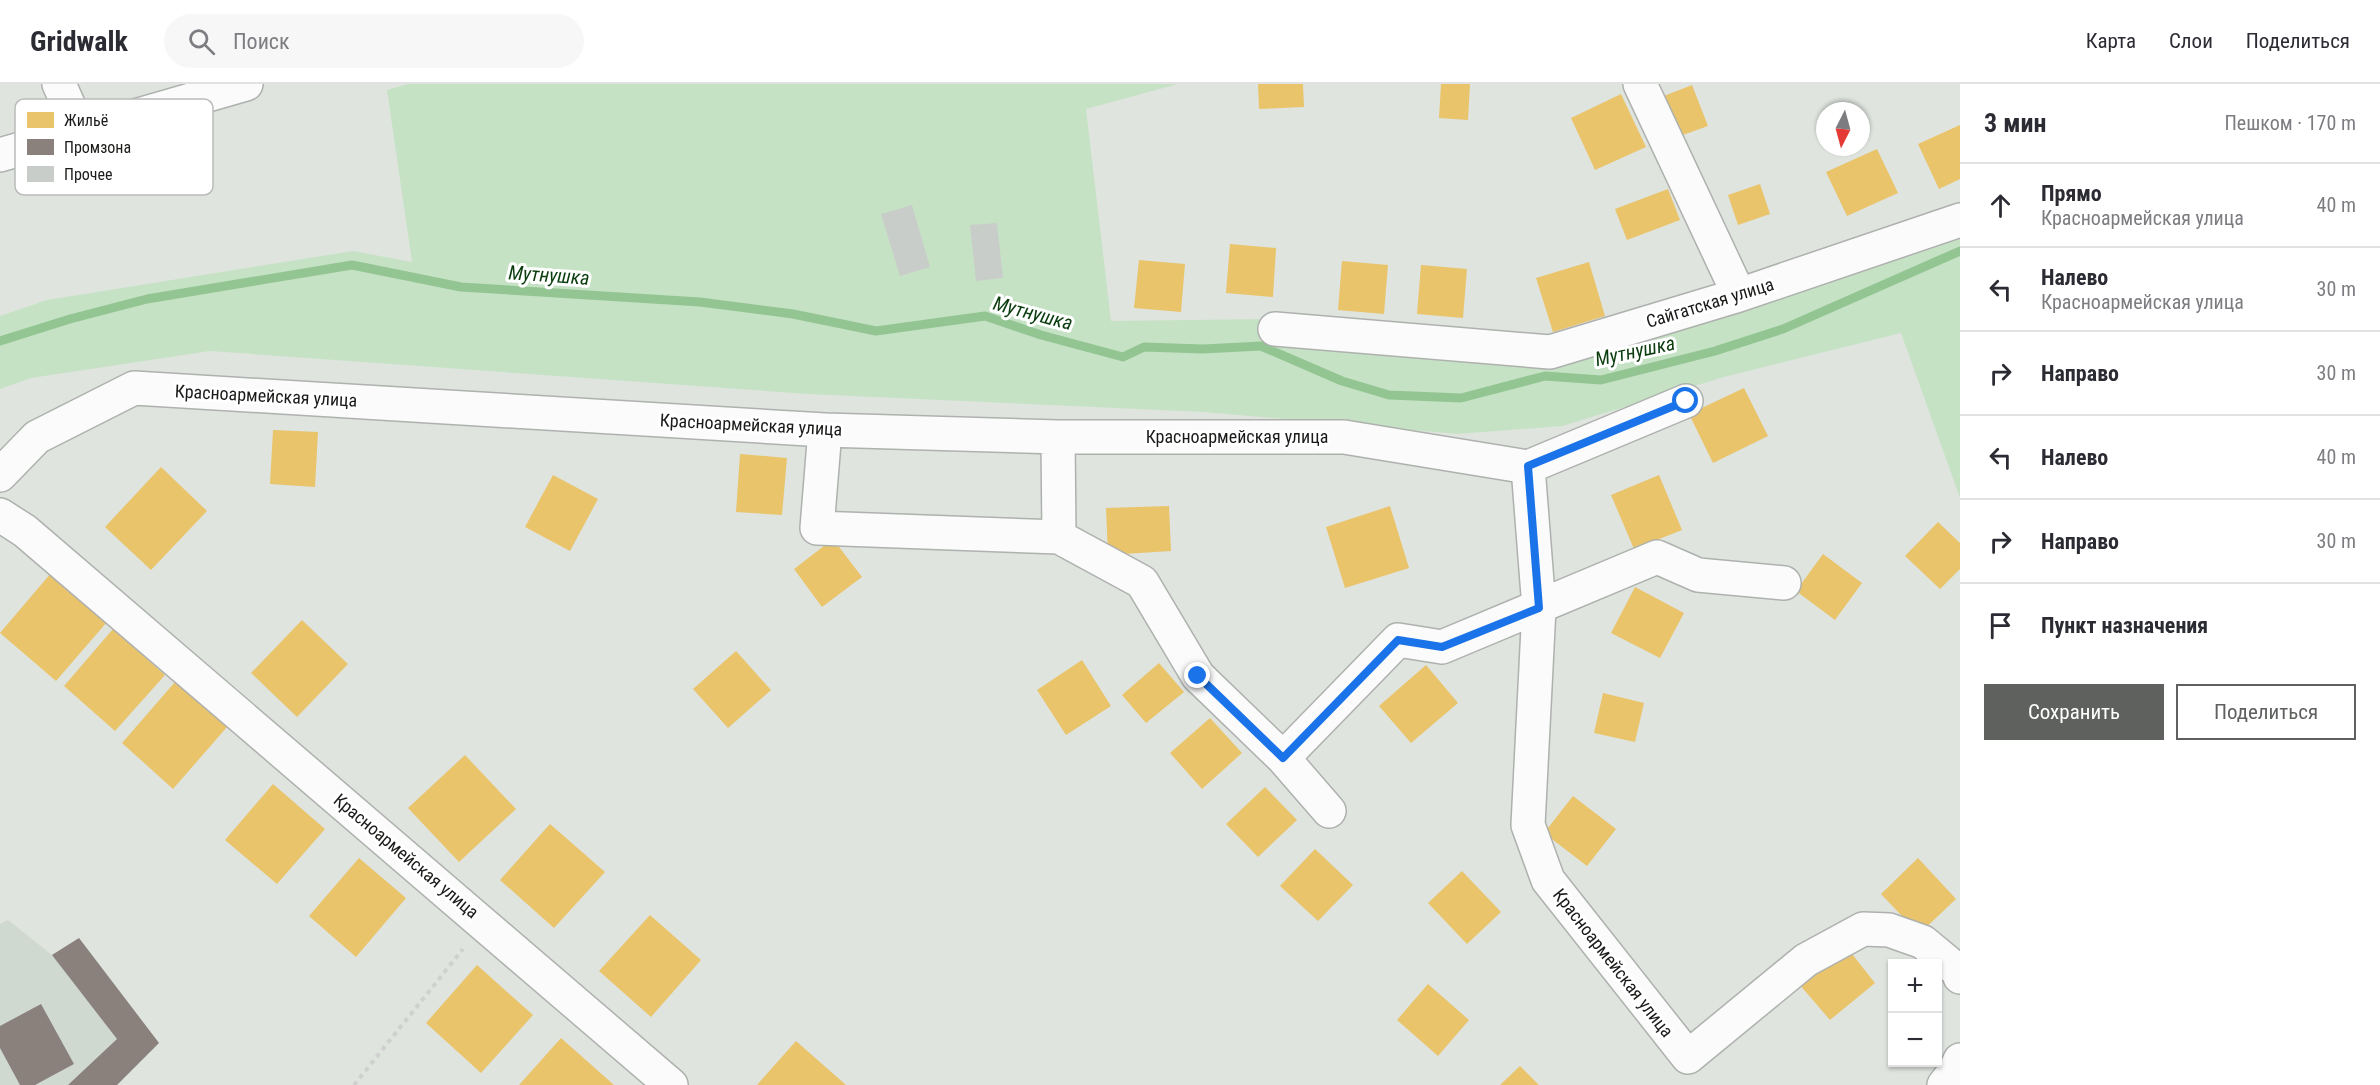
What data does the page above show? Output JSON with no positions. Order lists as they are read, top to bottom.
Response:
{
  "streets": {
    "street": ["Сайгатская улица", "Красноармейская улица"]
  },
  "water": ["Мутнушка"],
  "legend": ["Жильё", "Промзона", "Прочее"],
  "north": "bottom",
  "page": {
    "header": "Gridwalk",
    "search": "Поиск",
    "nav": ["Карта", "Слои", "Поделиться"],
    "heading": ["3 мин", "Пешком · 170 m"],
    "list": [
      ["Прямо", "Красноармейская улица", "40 m"],
      ["Налево", "Красноармейская улица", "30 m"],
      ["Направо", "30 m"],
      ["Налево", "40 m"],
      ["Направо", "30 m"],
      "Пункт назначения"
    ],
    "buttons": ["Сохранить", "Поделиться"],
    "map_buttons": ["+", "−"]
  }
}
